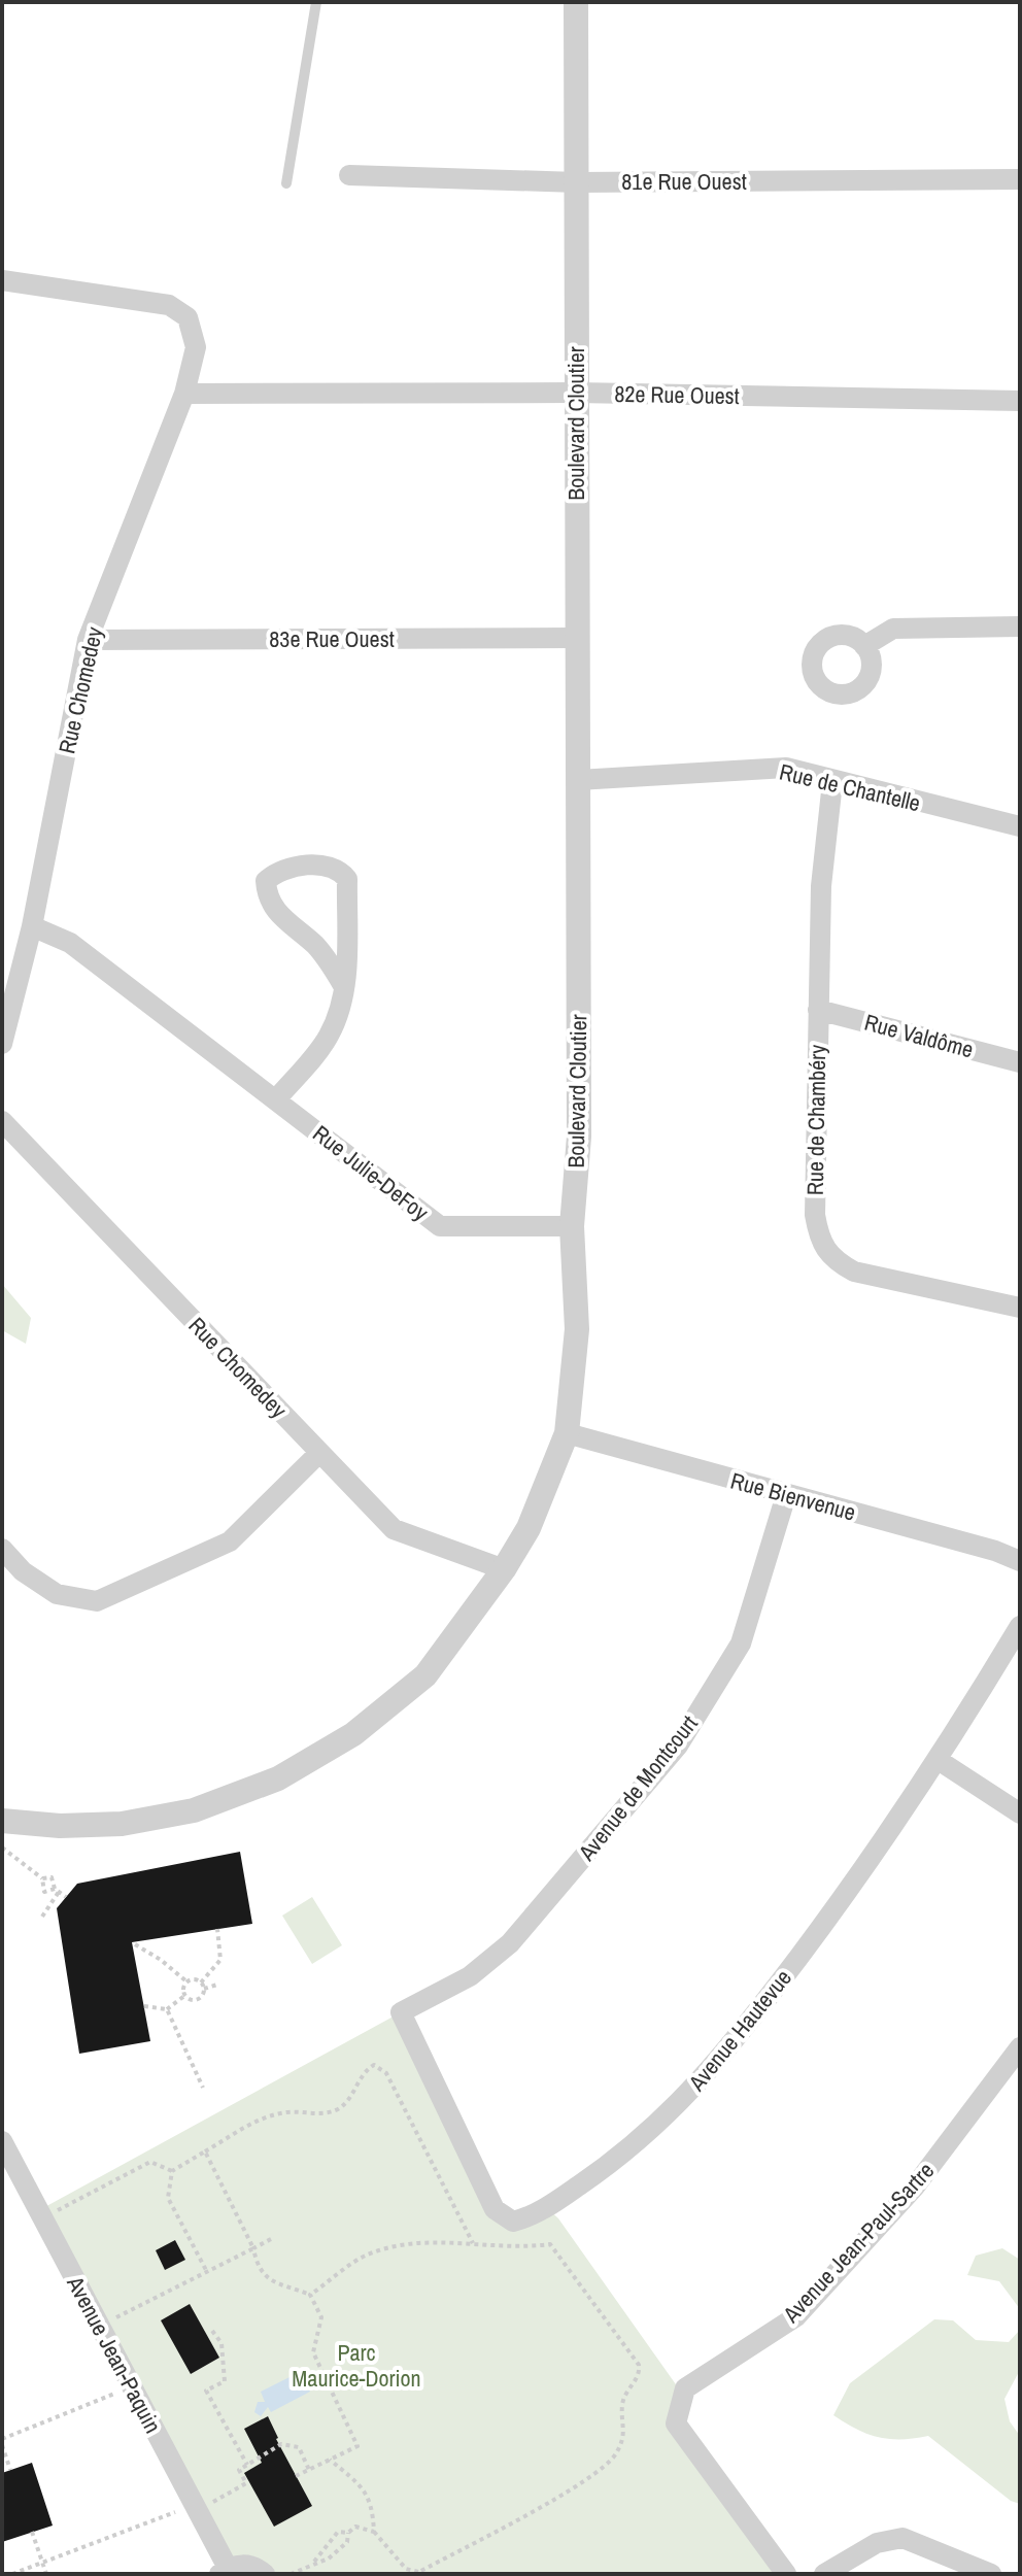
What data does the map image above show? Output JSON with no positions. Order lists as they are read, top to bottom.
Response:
{
  "streets": {
    "street": [
      "81e Rue Ouest",
      "82e Rue Ouest",
      "Boulevard Cloutier",
      "83e Rue Ouest",
      "Rue Chomedey",
      "Rue de Chantelle",
      "Rue Valdôme",
      "Rue de Chambéry",
      "Rue Julie-DeFoy",
      "Rue Bienvenue",
      "Avenue de Montcourt",
      "Avenue Hautevue",
      "Avenue Jean-Paul-Sartre",
      "Avenue Jean-Paquin"
    ]
  },
  "crossings": [
    ["81e Rue Ouest", "Boulevard Cloutier"],
    ["82e Rue Ouest", "Boulevard Cloutier"],
    ["82e Rue Ouest", "Rue Chomedey"],
    ["Boulevard Cloutier", "83e Rue Ouest"],
    ["Boulevard Cloutier", "Rue Chomedey"],
    ["Boulevard Cloutier", "Rue de Chantelle"],
    ["Boulevard Cloutier", "Rue Julie-DeFoy"],
    ["Boulevard Cloutier", "Rue Bienvenue"],
    ["83e Rue Ouest", "Rue Chomedey"],
    ["Rue Chomedey", "Rue Julie-DeFoy"],
    ["Rue de Chantelle", "Rue de Chambéry"],
    ["Rue Valdôme", "Rue de Chambéry"],
    ["Rue Bienvenue", "Avenue de Montcourt"],
    ["Avenue de Montcourt", "Avenue Hautevue"]
  ],
  "parks": ["Parc Maurice-Dorion"]
}
